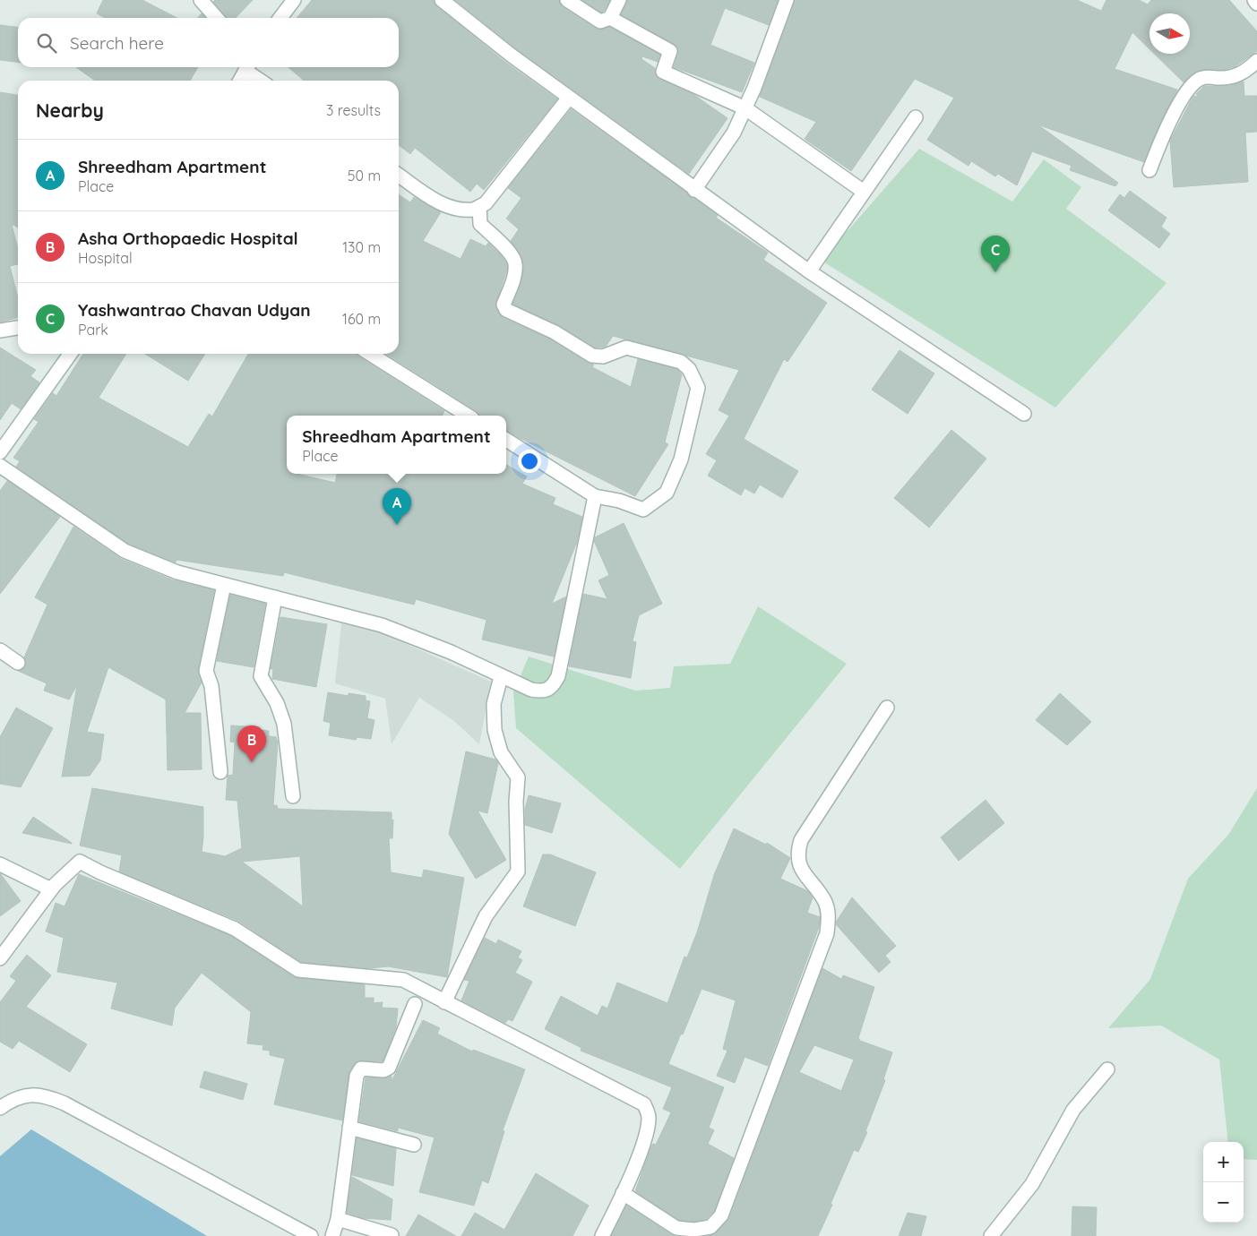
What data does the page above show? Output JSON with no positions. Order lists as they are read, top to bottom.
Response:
{
  "north": "right",
  "page": {
    "search": "Search here",
    "heading": ["Nearby", "3 results"],
    "list": [
      {
        "mark": "A",
        "name": "Shreedham Apartment",
        "note": "Place",
        "value": "50 m"
      },
      {
        "mark": "B",
        "name": "Asha Orthopaedic Hospital",
        "note": "Hospital",
        "value": "130 m"
      },
      {
        "mark": "C",
        "name": "Yashwantrao Chavan Udyan",
        "note": "Park",
        "value": "160 m"
      }
    ],
    "pins": ["C", "A", "B"],
    "popup": ["Shreedham Apartment", "Place"],
    "map_buttons": ["+", "−"]
  }
}
